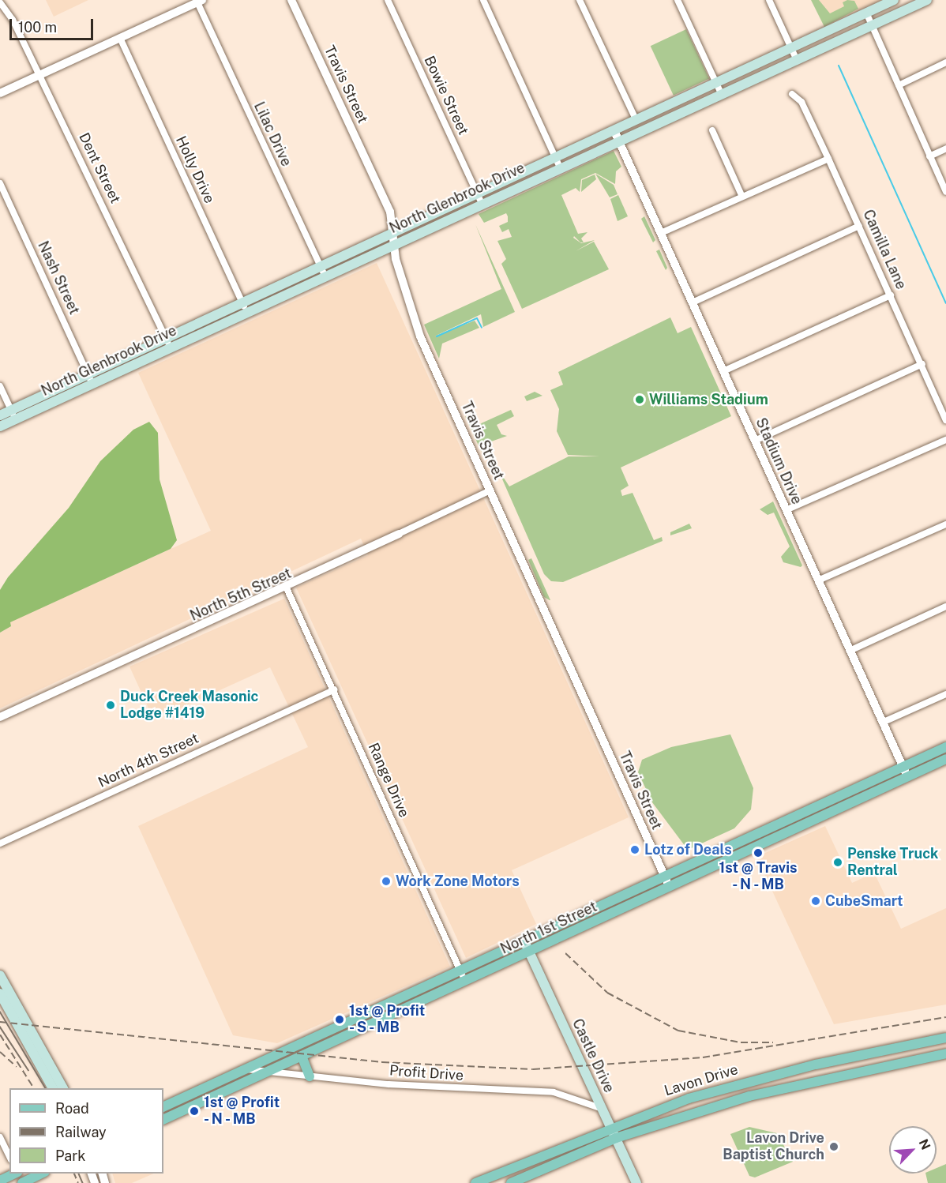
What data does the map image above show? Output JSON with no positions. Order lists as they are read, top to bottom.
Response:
{
  "streets": {
    "main road": [
      "North Glenbrook Drive",
      "North 1st Street",
      "Castle Drive",
      "Lavon Drive"
    ],
    "street": [
      "Travis Street",
      "Bowie Street",
      "Lilac Drive",
      "Dent Street",
      "Holly Drive",
      "Camilla Lane",
      "Nash Street",
      "Stadium Drive",
      "North 5th Street",
      "North 4th Street",
      "Range Drive",
      "Profit Drive"
    ]
  },
  "crossings": [
    ["Travis Street", "North Glenbrook Drive"],
    ["Travis Street", "North 5th Street"],
    ["Travis Street", "North 1st Street"],
    ["Bowie Street", "North Glenbrook Drive"],
    ["Lilac Drive", "North Glenbrook Drive"],
    ["Dent Street", "North Glenbrook Drive"],
    ["Holly Drive", "North Glenbrook Drive"],
    ["North Glenbrook Drive", "Nash Street"],
    ["North Glenbrook Drive", "Stadium Drive"],
    ["Stadium Drive", "North 1st Street"],
    ["North 5th Street", "Range Drive"],
    ["North 4th Street", "Range Drive"],
    ["Range Drive", "North 1st Street"],
    ["North 1st Street", "Castle Drive"],
    ["North 1st Street", "Profit Drive"],
    ["Castle Drive", "Profit Drive"],
    ["Castle Drive", "Lavon Drive"]
  ],
  "places": [
    "Williams Stadium",
    "Duck Creek Masonic Lodge #1419",
    "Lotz of Deals",
    "1st @ Travis - N - MB",
    "Penske Truck Rentral",
    "Work Zone Motors",
    "CubeSmart",
    "1st @ Profit - S - MB",
    "1st @ Profit - N - MB",
    "Lavon Drive Baptist Church"
  ],
  "legend": ["Road", "Railway", "Park"],
  "scale_bar": "100 m",
  "north": "top right"
}
